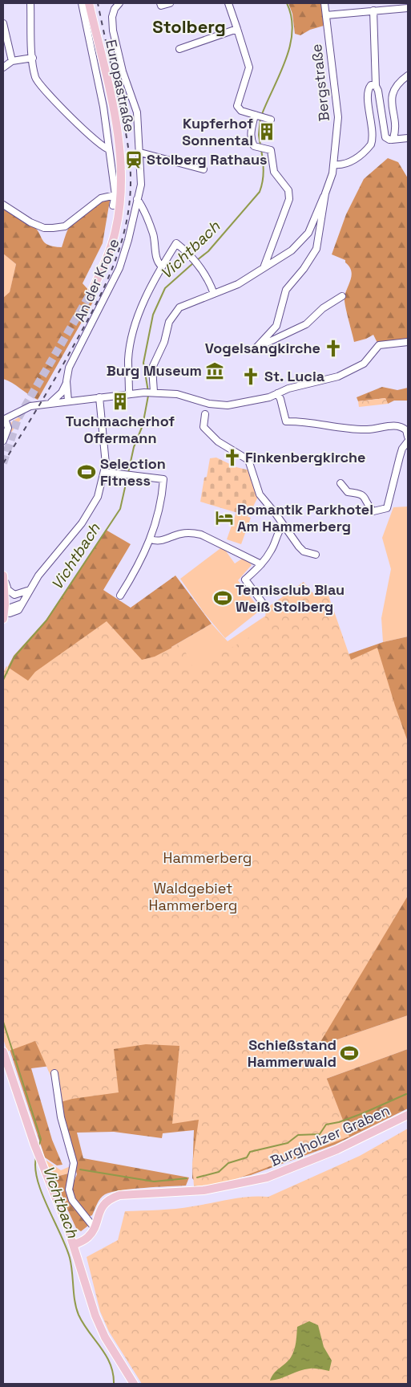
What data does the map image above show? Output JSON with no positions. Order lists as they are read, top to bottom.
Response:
{
  "streets": {
    "main road": ["Europastraße", "Burgholzer Graben"],
    "street": ["Bergstraße", "An der Krone"]
  },
  "districts": ["Stolberg"],
  "water": ["Vichtbach"],
  "parks": ["Hammerberg", "Waldgebiet Hammerberg"],
  "places": {
    "building": ["Kupferhof Sonnental", "Tuchmacherhof Offermann"],
    "station": ["Stolberg Rathaus"],
    "church": ["Vogelsangkirche", "St. Lucia", "Finkenbergkirche"],
    "museum": ["Burg Museum"],
    "sports": ["Selection Fitness", "Tennisclub Blau Weiß Stolberg", "Schießstand Hammerwald"],
    "hotel": ["Romantik Parkhotel Am Hammerberg"]
  }
}
